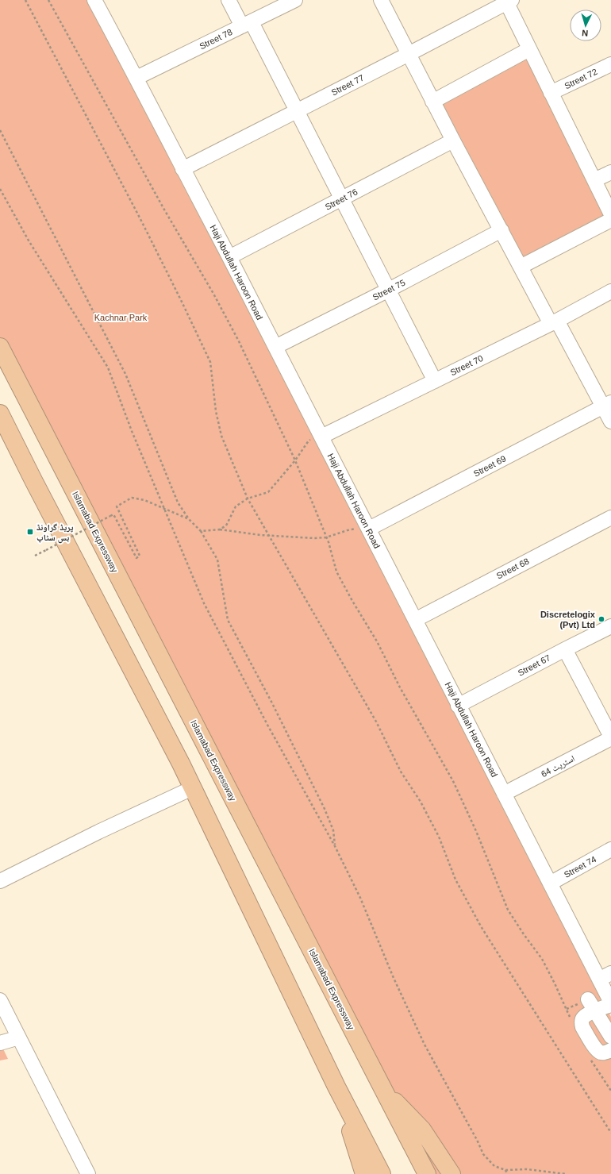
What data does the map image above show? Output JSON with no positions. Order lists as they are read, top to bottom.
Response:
{
  "streets": {
    "highway": ["Islamabad Expressway"],
    "street": [
      "Street 78",
      "Street 72",
      "Street 77",
      "Street 76",
      "Haji Abdullah Haroon Road",
      "Street 75",
      "Street 70",
      "Street 69",
      "Street 68",
      "Street 67",
      "اسٹریٹ 64",
      "Street 74"
    ]
  },
  "crossings": [
    ["Street 78", "Haji Abdullah Haroon Road"],
    ["Street 77", "Haji Abdullah Haroon Road"],
    ["Street 76", "Haji Abdullah Haroon Road"],
    ["Haji Abdullah Haroon Road", "Street 75"],
    ["Haji Abdullah Haroon Road", "Street 70"],
    ["Haji Abdullah Haroon Road", "Street 69"],
    ["Haji Abdullah Haroon Road", "Street 68"],
    ["Haji Abdullah Haroon Road", "Street 67"],
    ["Haji Abdullah Haroon Road", "اسٹریٹ 64"],
    ["Haji Abdullah Haroon Road", "Street 74"]
  ],
  "parks": ["Kachnar Park"],
  "places": {
    "transit": ["پریڈ گراونڈ بس سٹاپ"],
    "other": ["Discretelogix (Pvt) Ltd"]
  },
  "north": "bottom"
}
